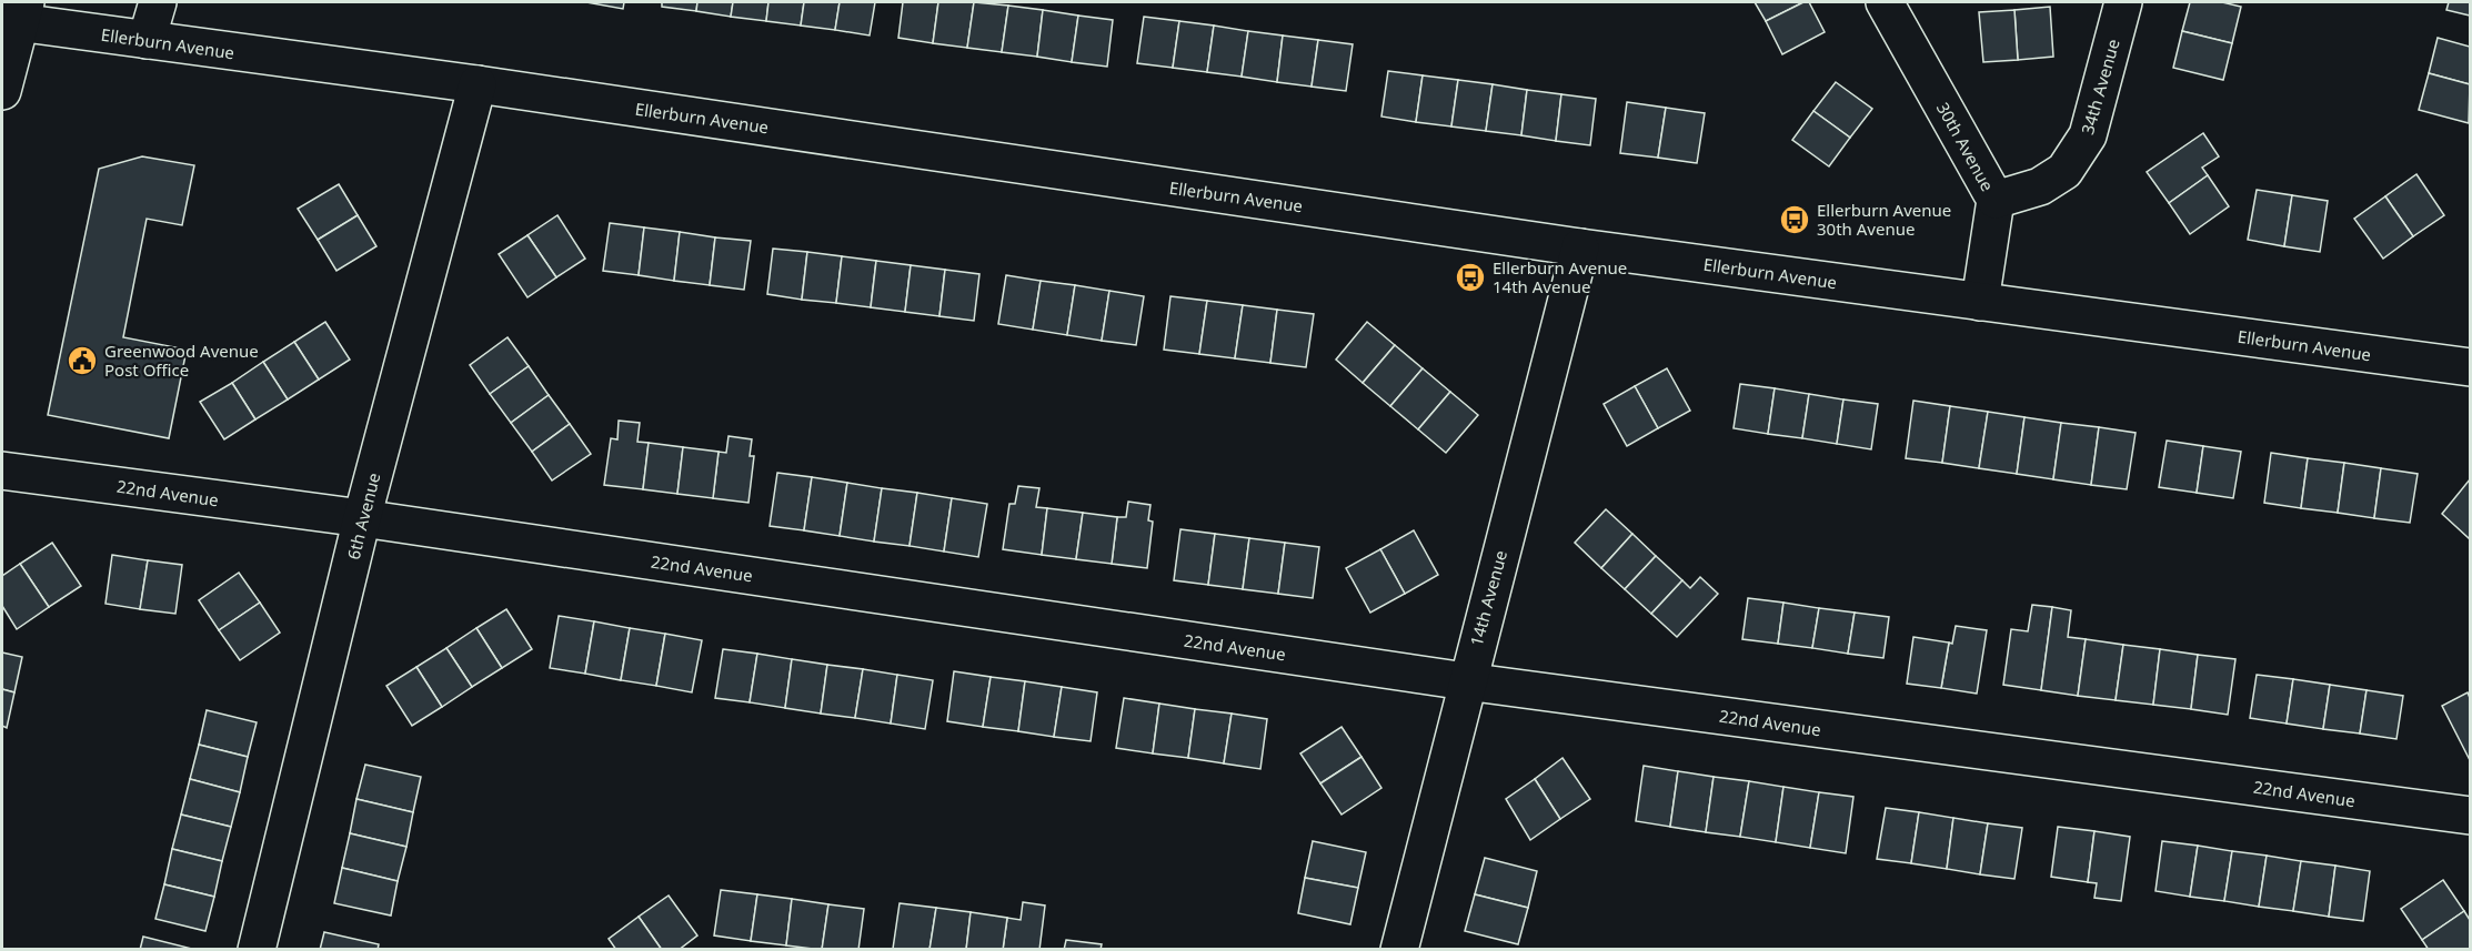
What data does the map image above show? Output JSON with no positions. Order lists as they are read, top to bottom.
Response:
{
  "streets": {
    "street": [
      "Ellerburn Avenue",
      "34th Avenue",
      "30th Avenue",
      "22nd Avenue",
      "6th Avenue",
      "14th Avenue"
    ]
  },
  "crossings": [
    ["Ellerburn Avenue", "30th Avenue"],
    ["Ellerburn Avenue", "6th Avenue"],
    ["Ellerburn Avenue", "14th Avenue"],
    ["34th Avenue", "30th Avenue"],
    ["22nd Avenue", "6th Avenue"],
    ["22nd Avenue", "14th Avenue"]
  ],
  "places": {
    "bus stop": ["Ellerburn Avenue 30th Avenue", "Ellerburn Avenue 14th Avenue"],
    "public building": ["Greenwood Avenue Post Office"]
  }
}
